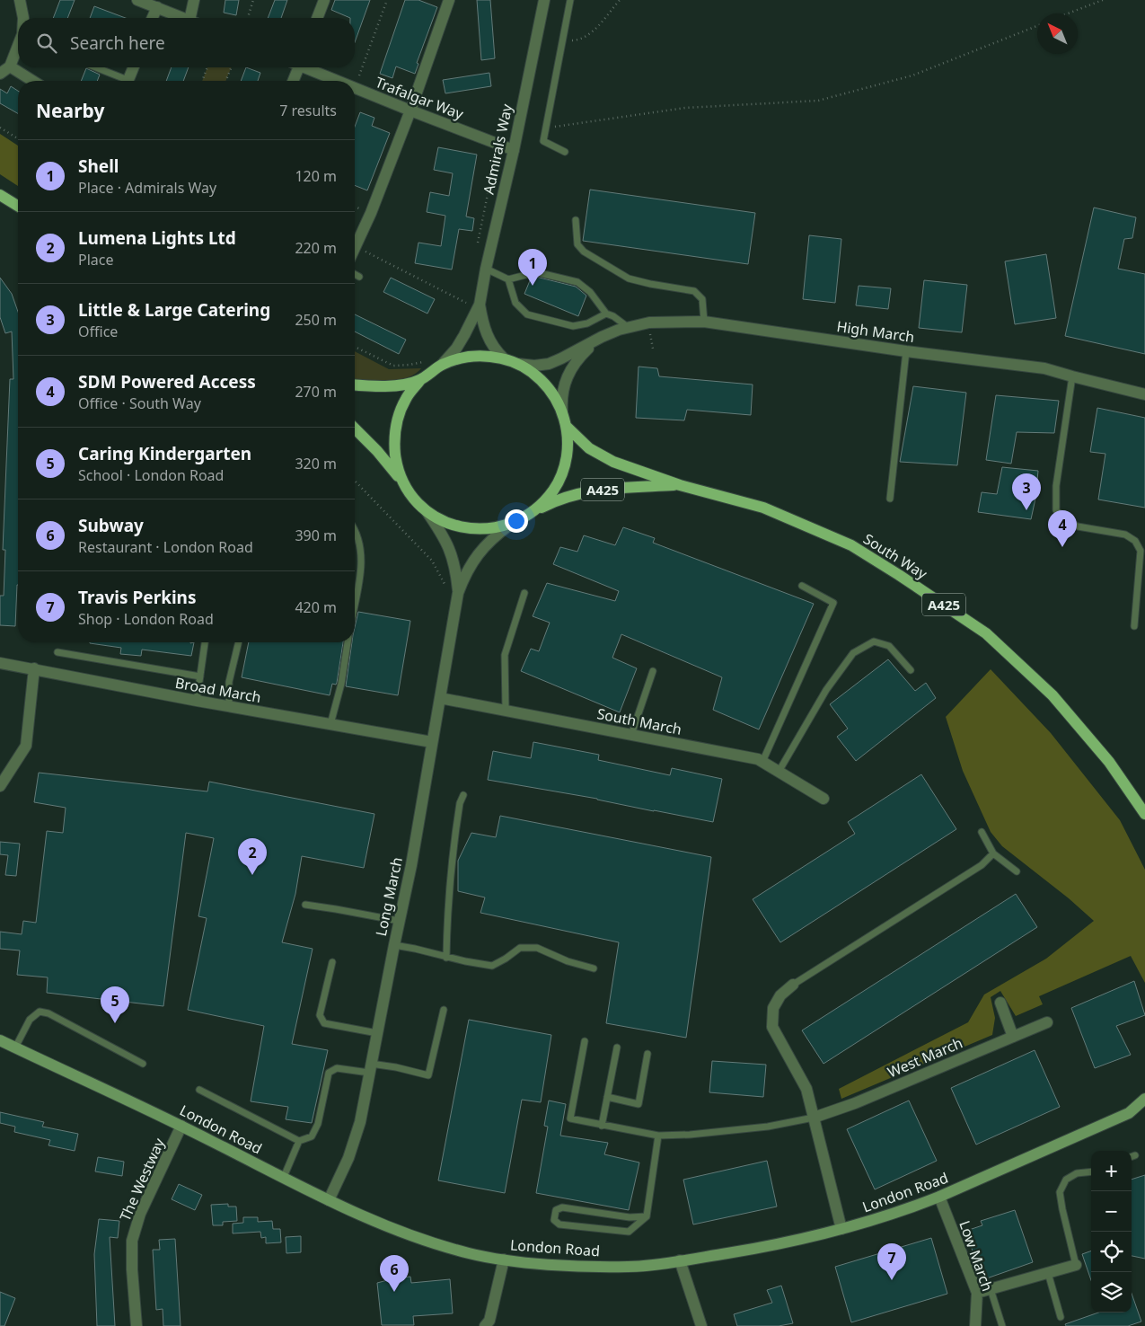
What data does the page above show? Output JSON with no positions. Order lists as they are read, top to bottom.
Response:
{
  "streets": {
    "main road": ["A425", "South Way", "London Road"],
    "street": [
      "Trafalgar Way",
      "Admirals Way",
      "High March",
      "Broad March",
      "South March",
      "Long March",
      "West March",
      "The Westway",
      "Low March"
    ]
  },
  "crossings": [
    ["Trafalgar Way", "Admirals Way"],
    ["South Way", "Long March"],
    ["Broad March", "Long March"],
    ["South March", "Long March"],
    ["Long March", "London Road"],
    ["London Road", "The Westway"],
    ["London Road", "Low March"]
  ],
  "north": "top left",
  "page": {
    "search": "Search here",
    "heading": ["Nearby", "7 results"],
    "list": [
      {
        "mark": "1",
        "name": "Shell",
        "note": "Place · Admirals Way",
        "value": "120 m"
      },
      {
        "mark": "2",
        "name": "Lumena Lights Ltd",
        "note": "Place",
        "value": "220 m"
      },
      {
        "mark": "3",
        "name": "Little & Large Catering",
        "note": "Office",
        "value": "250 m"
      },
      {
        "mark": "4",
        "name": "SDM Powered Access",
        "note": "Office · South Way",
        "value": "270 m"
      },
      {
        "mark": "5",
        "name": "Caring Kindergarten",
        "note": "School · London Road",
        "value": "320 m"
      },
      {
        "mark": "6",
        "name": "Subway",
        "note": "Restaurant · London Road",
        "value": "390 m"
      },
      {
        "mark": "7",
        "name": "Travis Perkins",
        "note": "Shop · London Road",
        "value": "420 m"
      }
    ],
    "pins": [
      "1",
      "3",
      "4",
      "2",
      "5",
      "7",
      "6"
    ],
    "map_buttons": ["+", "−"]
  }
}
